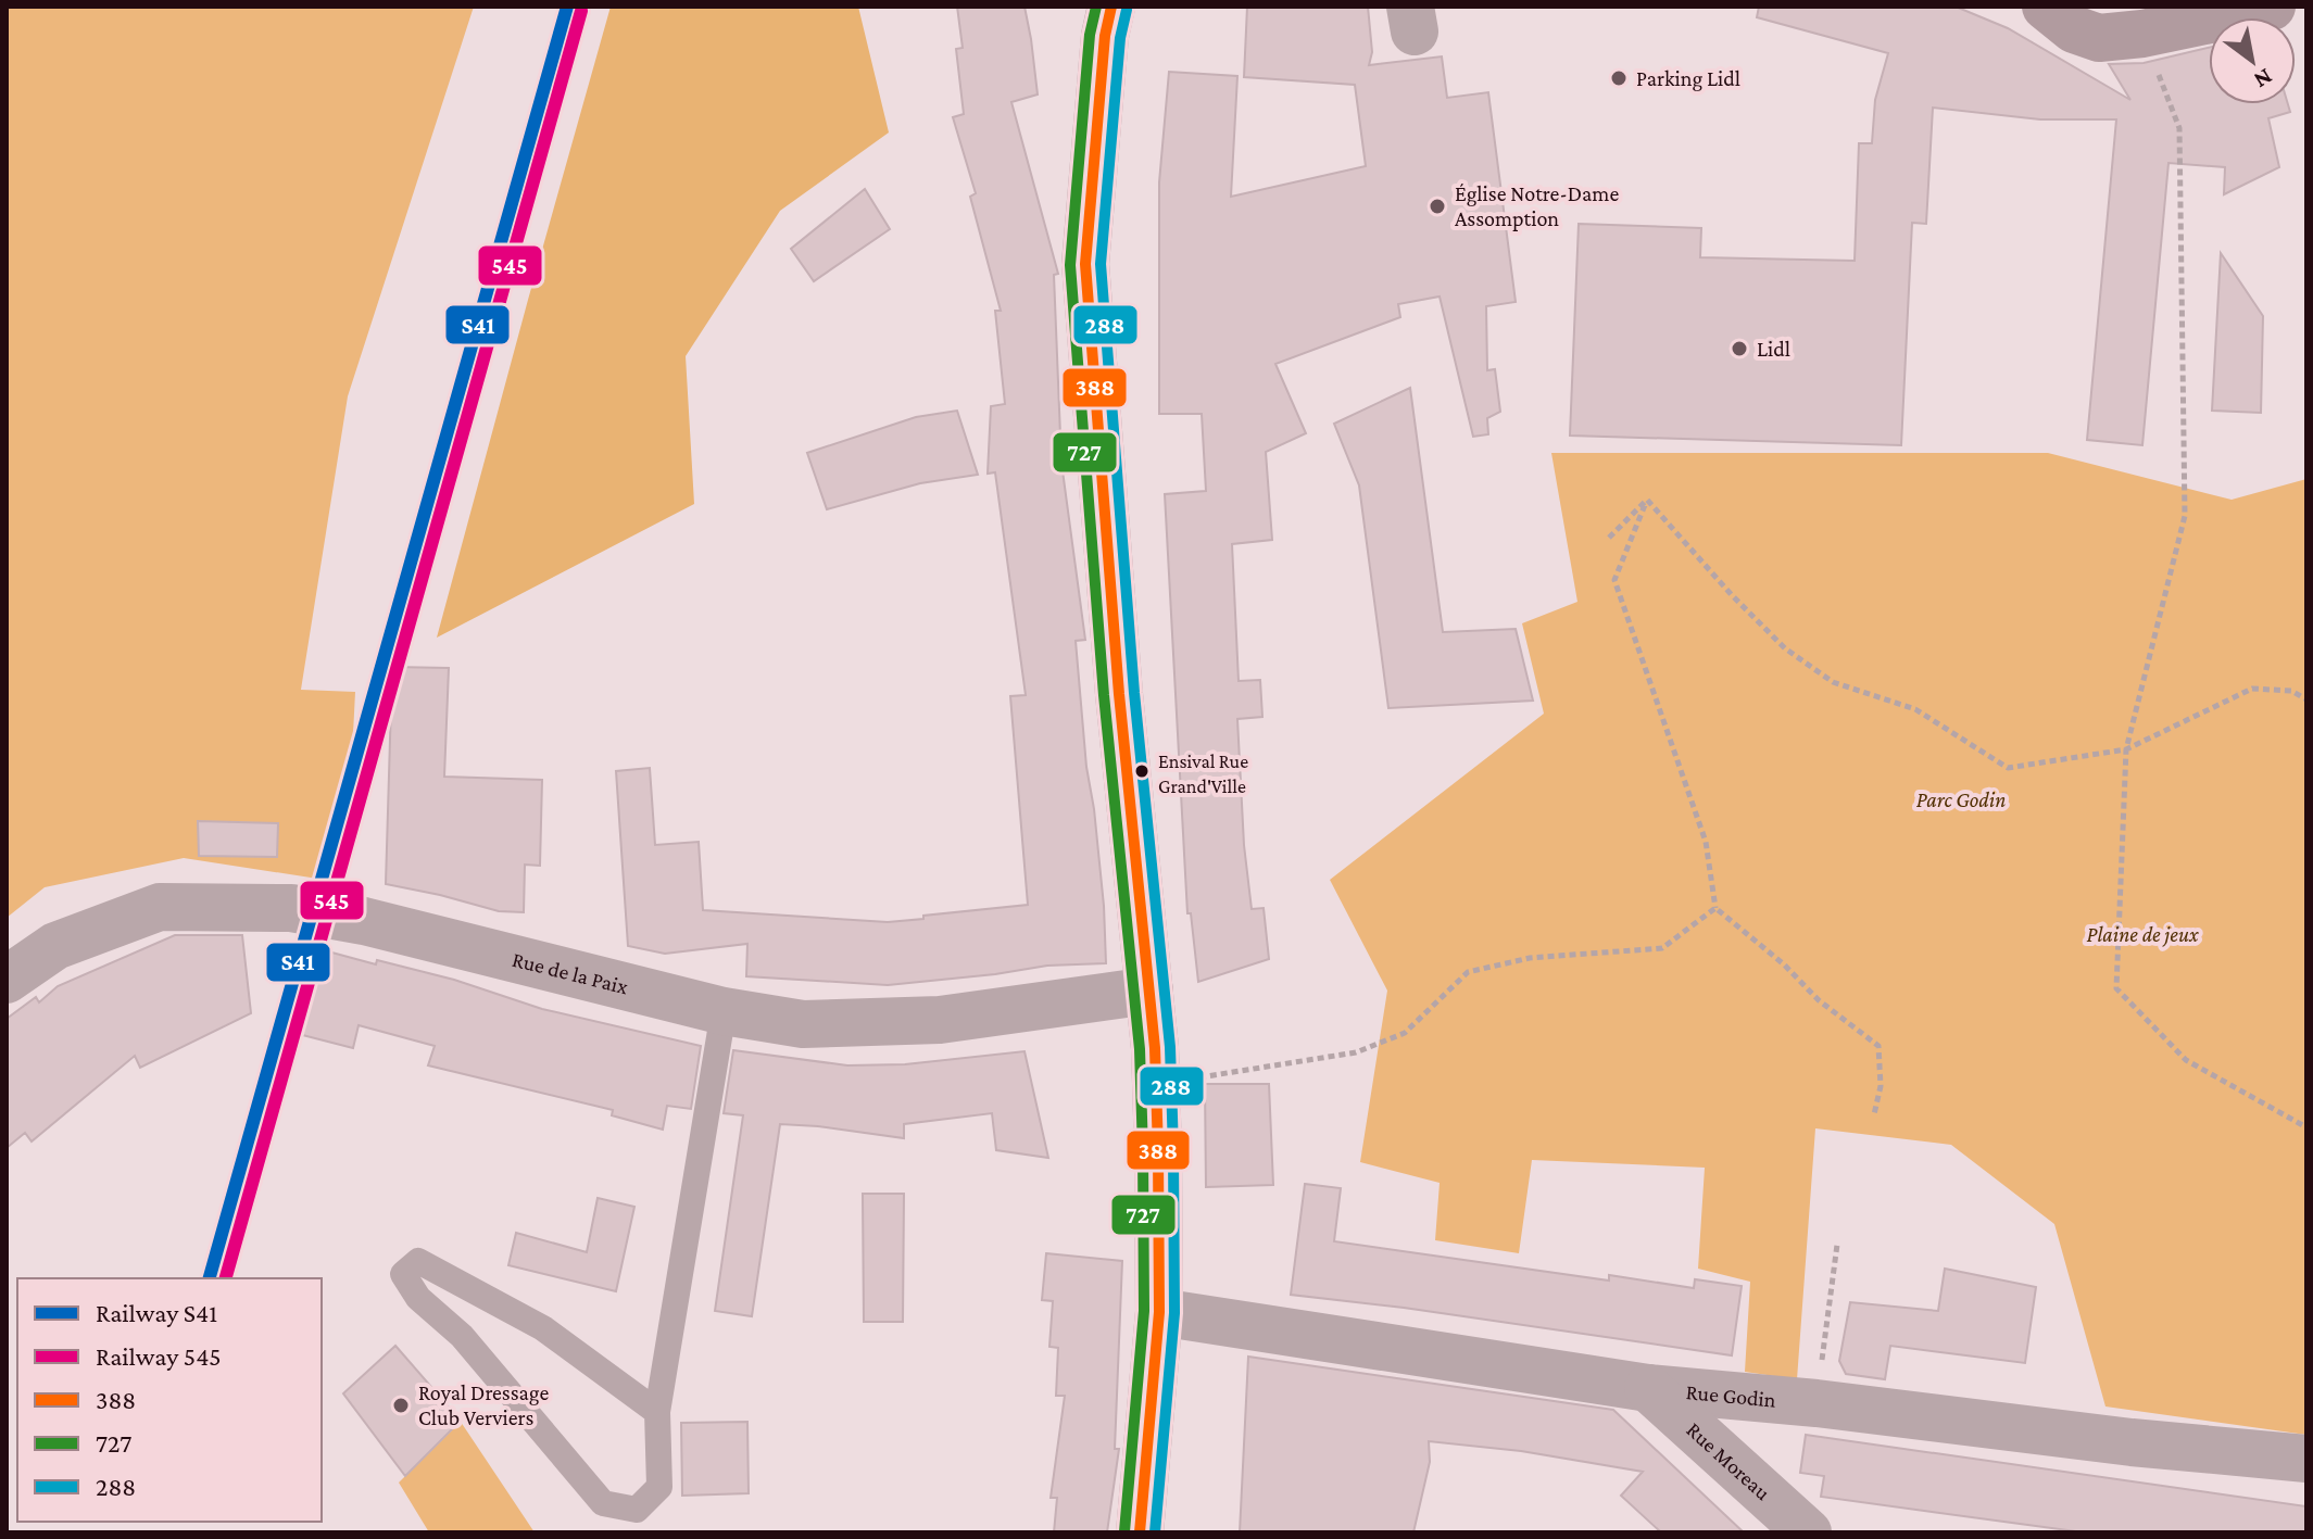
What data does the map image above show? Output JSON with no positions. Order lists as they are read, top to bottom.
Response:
{
  "streets": {
    "street": ["Rue de la Paix", "Rue Godin", "Rue Moreau"]
  },
  "crossings": [
    ["Rue Godin", "Rue Moreau"]
  ],
  "parks": ["Parc Godin", "Plaine de jeux"],
  "places": [
    "Parking Lidl",
    "Église Notre-Dame Assomption",
    "Lidl",
    "Ensival Rue Grand'Ville",
    "Royal Dressage Club Verviers"
  ],
  "lines": [
    "rail line S41",
    "transit line 388",
    "transit line 727",
    "transit line 288",
    "rail line 545"
  ],
  "legend": [
    "Railway S41",
    "Railway 545",
    "388",
    "727",
    "288"
  ],
  "north": "bottom right"
}
